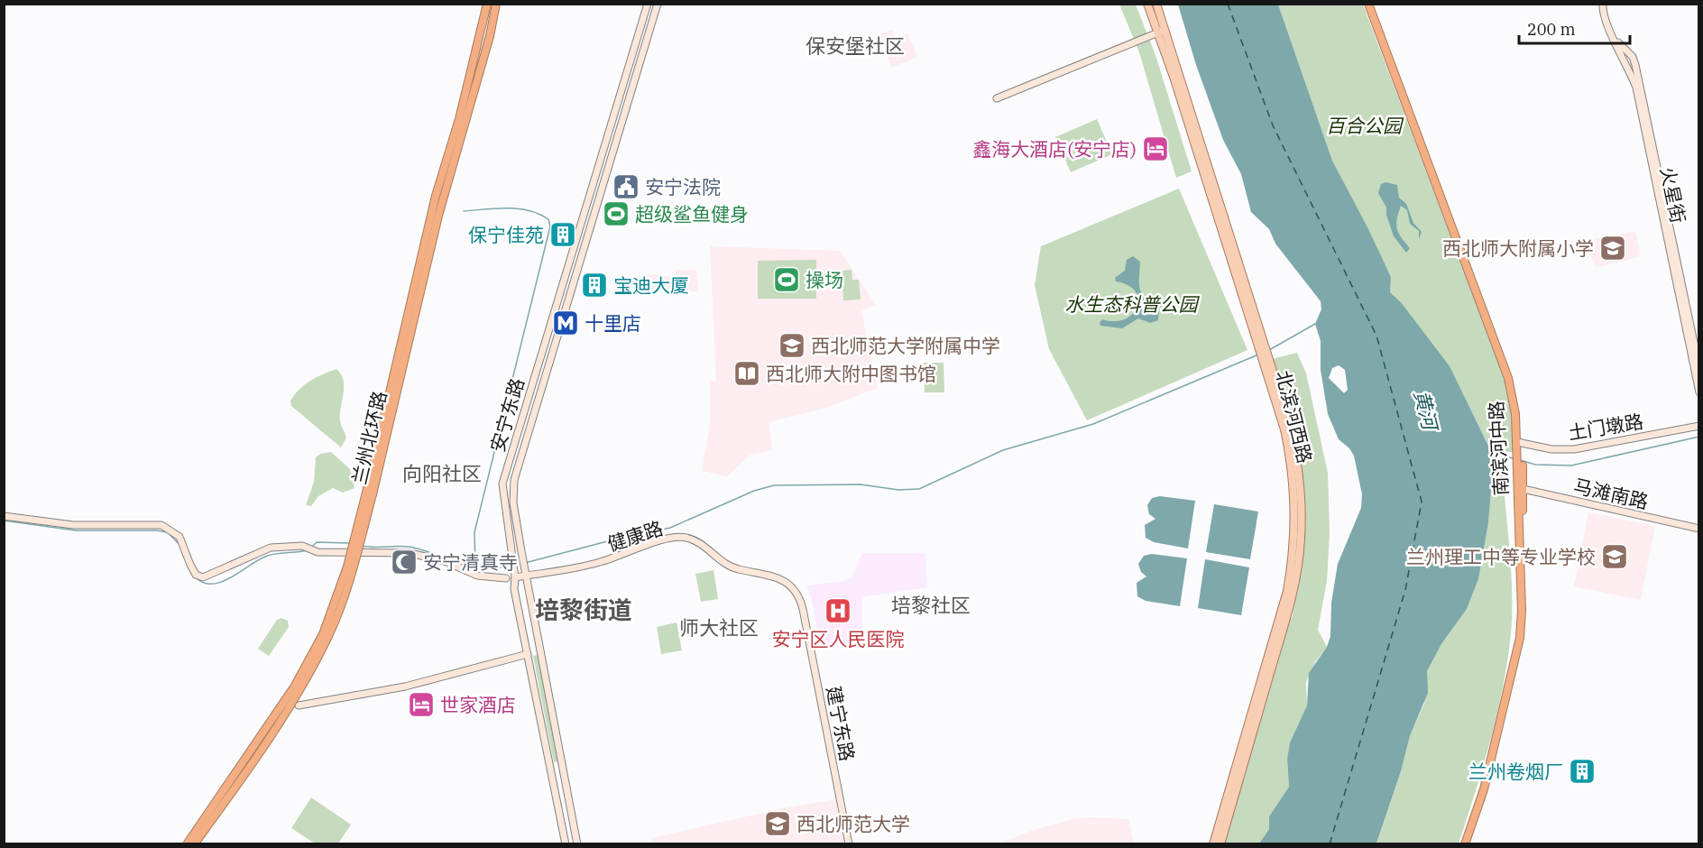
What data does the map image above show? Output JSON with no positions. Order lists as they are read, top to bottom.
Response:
{
  "streets": {
    "highway": ["兰州北环路", "南滨河中路"],
    "main road": [
      "火星街",
      "安宁东路",
      "北滨河西路",
      "土门墩路",
      "马滩南路",
      "健康路",
      "建宁东路"
    ]
  },
  "crossings": [
    ["安宁东路", "健康路"],
    ["土门墩路", "南滨河中路"],
    ["南滨河中路", "马滩南路"],
    ["健康路", "建宁东路"]
  ],
  "districts": [
    "保安堡社区",
    "向阳社区",
    "培黎社区",
    "培黎街道",
    "师大社区"
  ],
  "water": ["黄河"],
  "parks": ["百合公园", "水生态科普公园"],
  "places": {
    "hotel": ["鑫海大酒店(安宁店)", "世家酒店"],
    "public building": ["安宁法院"],
    "sports": ["超级鲨鱼健身", "操场"],
    "building": ["保宁佳苑", "宝迪大厦", "兰州卷烟厂"],
    "school or university": [
      "西北师大附属小学",
      "西北师范大学附属中学",
      "兰州理工中等专业学校",
      "西北师范大学"
    ],
    "metro station": ["十里店"],
    "library": ["西北师大附中图书馆"],
    "mosque": ["安宁清真寺"],
    "hospital": ["安宁区人民医院"]
  },
  "scale_bar": "200 m"
}
